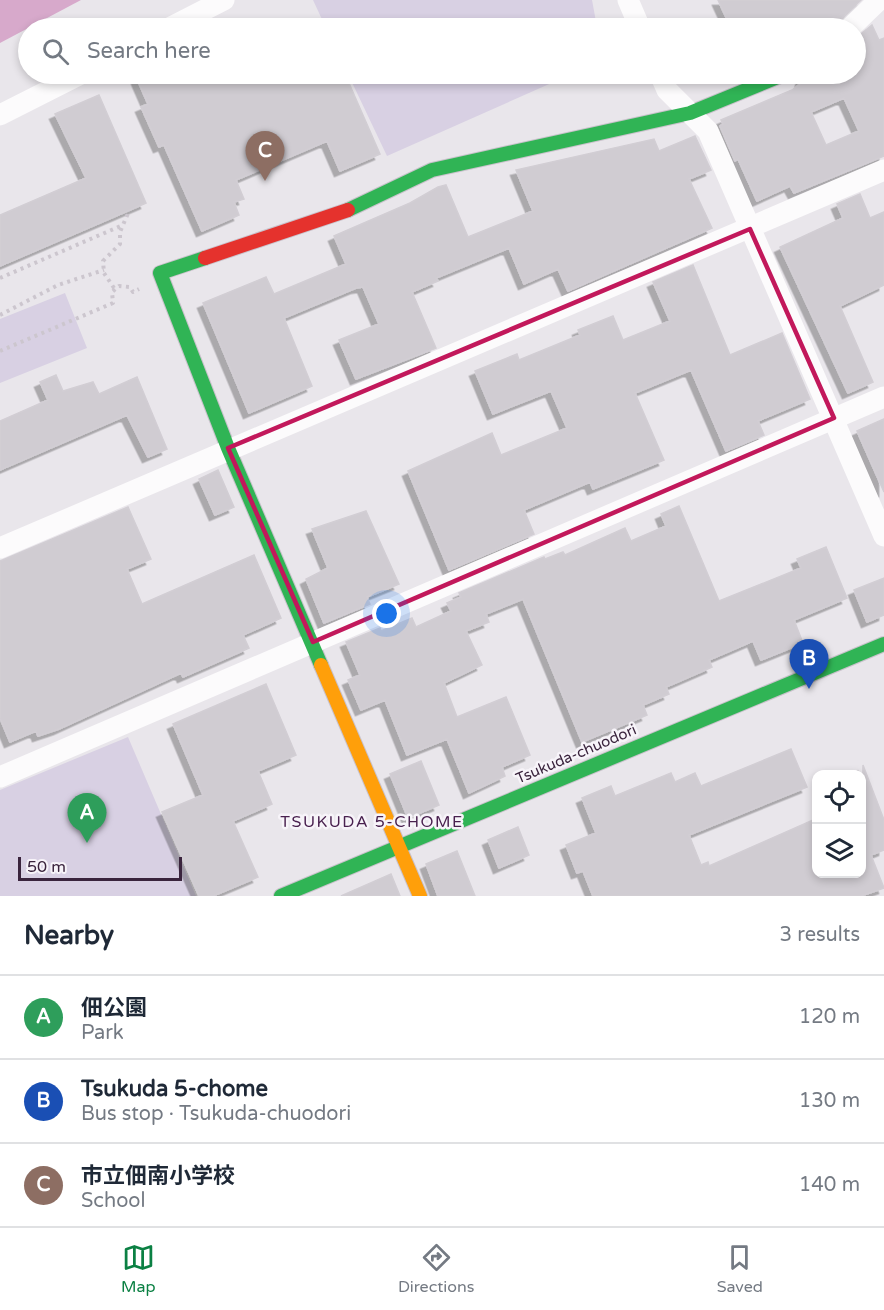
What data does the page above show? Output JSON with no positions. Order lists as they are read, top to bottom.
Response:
{
  "streets": {
    "street": ["Tsukuda-chuodori"]
  },
  "districts": ["TSUKUDA 5-CHOME"],
  "scale_bar": "50 m",
  "page": {
    "search": "Search here",
    "pins": ["C", "B", "A"],
    "scale": "50 m",
    "heading": ["Nearby", "3 results"],
    "list": [
      {
        "mark": "A",
        "name": "佃公園",
        "note": "Park",
        "value": "120 m"
      },
      {
        "mark": "B",
        "name": "Tsukuda 5-chome",
        "note": "Bus stop · Tsukuda-chuodori",
        "value": "130 m"
      },
      {
        "mark": "C",
        "name": "市立佃南小学校",
        "note": "School",
        "value": "140 m"
      }
    ],
    "nav": ["Map", "Directions", "Saved"]
  }
}
